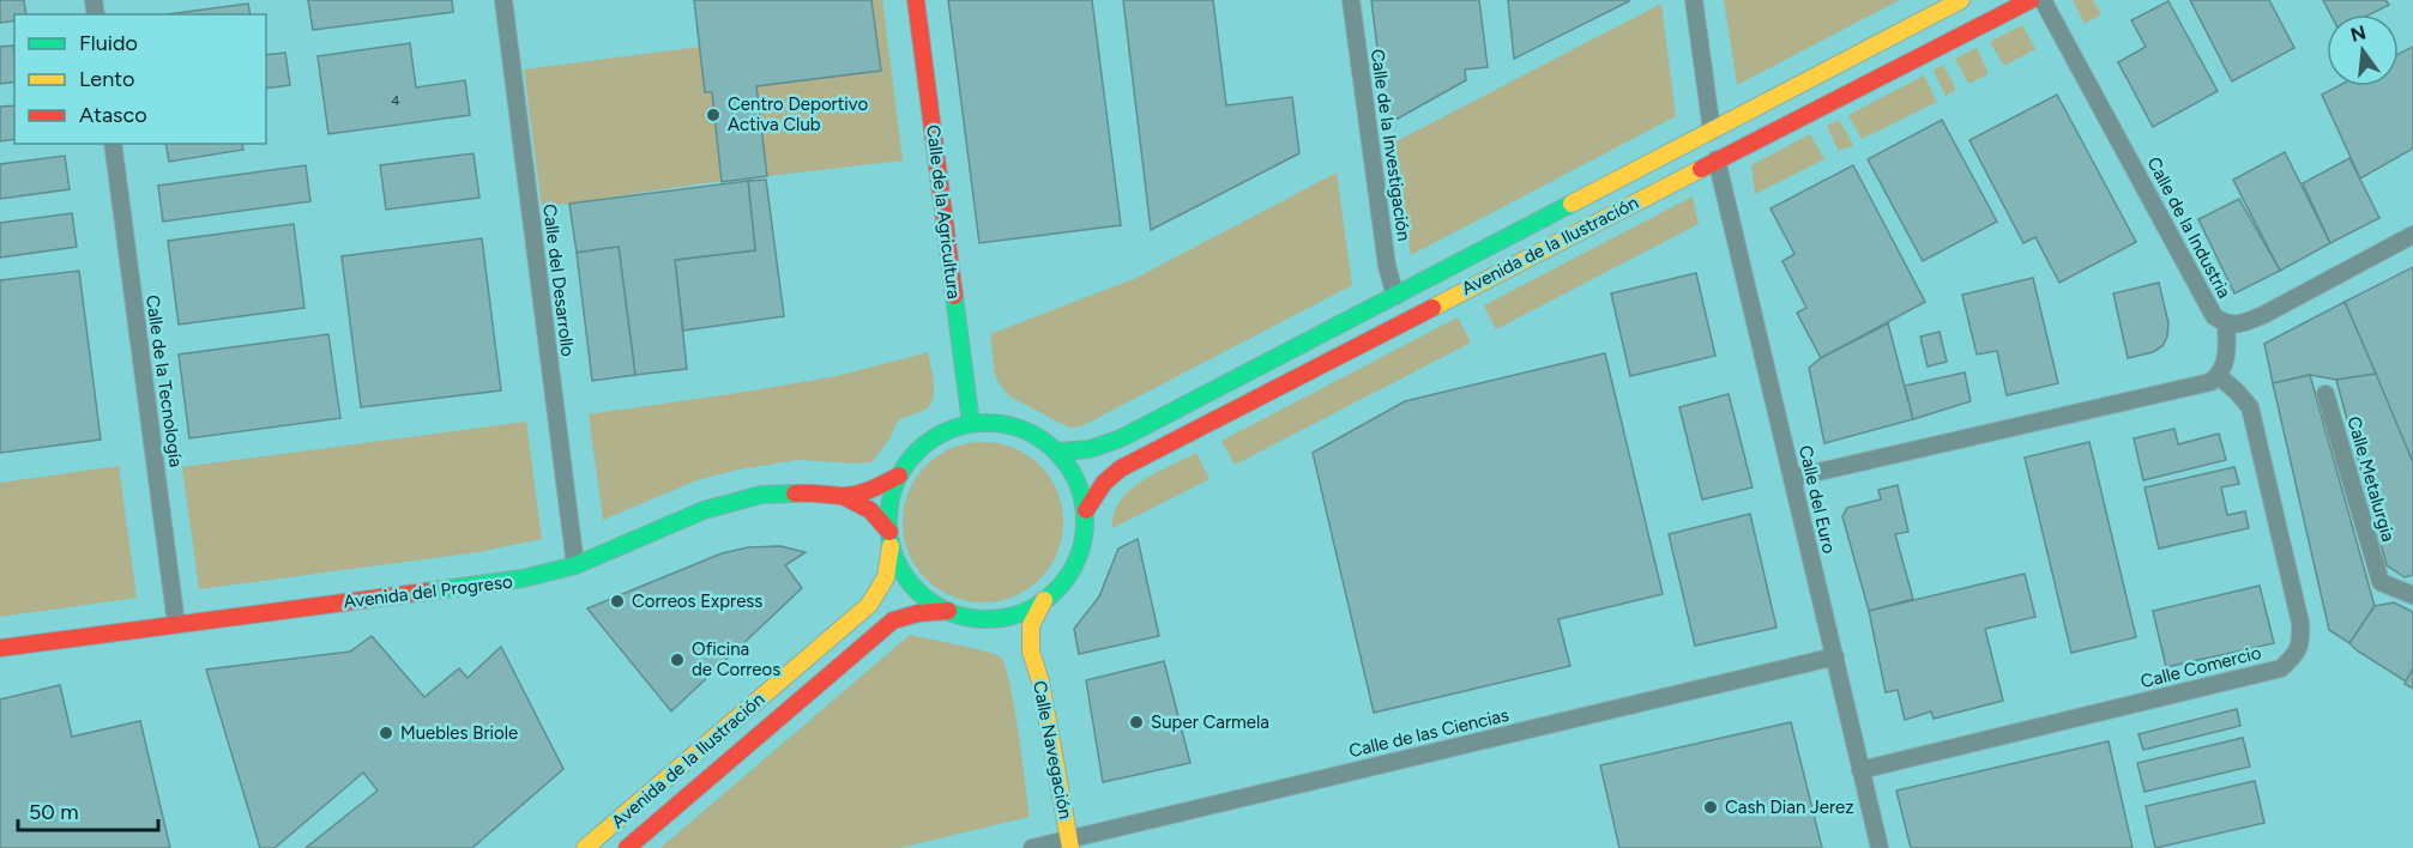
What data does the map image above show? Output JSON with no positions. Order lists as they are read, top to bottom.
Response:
{
  "streets": {
    "street": [
      "Calle de la Investigación",
      "Calle de la Agricultura",
      "Calle de la Industria",
      "Avenida de la Ilustración",
      "Calle del Desarrollo",
      "Calle de la Tecnología",
      "Calle Metalurgia",
      "Calle del Euro",
      "Avenida del Progreso",
      "Calle Comercio",
      "Calle de las Ciencias",
      "Calle Navegación"
    ]
  },
  "crossings": [
    ["Calle de la Investigación", "Avenida de la Ilustración"],
    ["Calle de la Agricultura", "Avenida de la Ilustración"],
    ["Calle de la Agricultura", "Avenida del Progreso"],
    ["Calle de la Agricultura", "Calle Navegación"],
    ["Avenida de la Ilustración", "Calle del Euro"],
    ["Avenida de la Ilustración", "Avenida del Progreso"],
    ["Avenida de la Ilustración", "Calle Navegación"],
    ["Calle del Desarrollo", "Avenida del Progreso"],
    ["Calle de la Tecnología", "Avenida del Progreso"],
    ["Calle del Euro", "Calle Comercio"],
    ["Calle del Euro", "Calle de las Ciencias"],
    ["Avenida del Progreso", "Calle Navegación"],
    ["Calle de las Ciencias", "Calle Navegación"]
  ],
  "places": [
    "Centro Deportivo Activa Club",
    "Correos Express",
    "Oficina de Correos",
    "Super Carmela",
    "Muebles Briole",
    "Cash Dian Jerez"
  ],
  "house_numbers": ["4"],
  "legend": ["Fluido", "Lento", "Atasco"],
  "scale_bar": "50 m",
  "north": "top"
}
